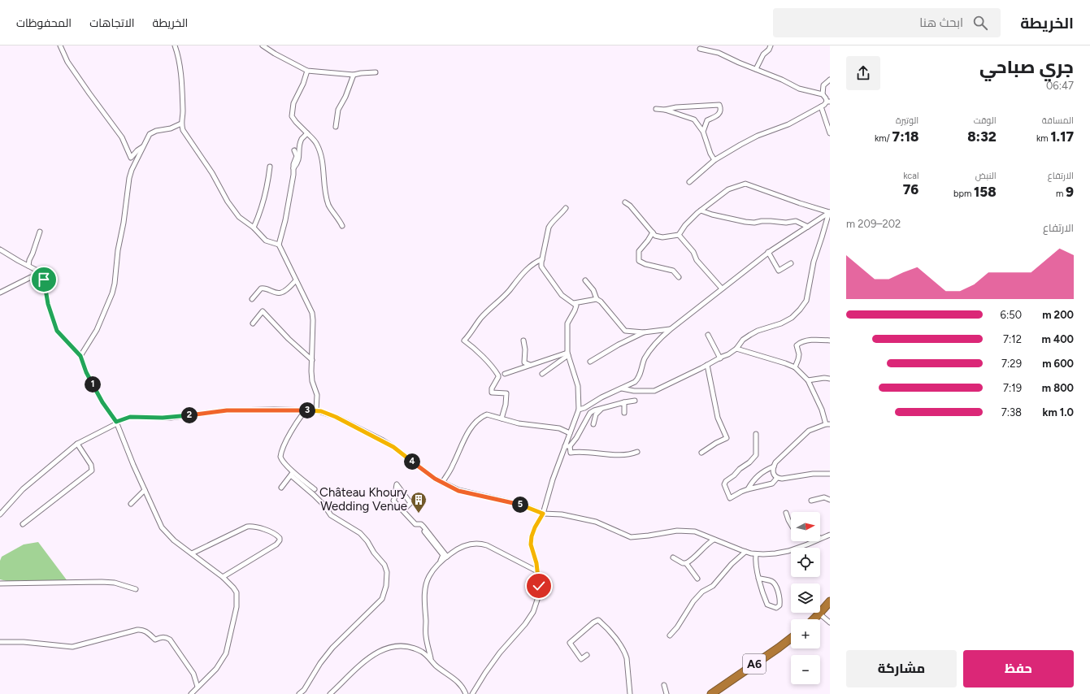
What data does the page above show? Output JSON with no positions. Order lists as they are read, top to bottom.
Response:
{
  "streets": {
    "highway": ["A6"]
  },
  "places": {
    "building": ["Château Khoury Wedding Venue"]
  },
  "north": "right",
  "page": {
    "header": "الخريطة",
    "search": "ابحث هنا",
    "nav": ["الخريطة", "الاتجاهات", "المحفوظات"],
    "heading": ["جري صباحي", "06:47"],
    "stats": [
      ["المسافة", "1.17 km"],
      ["الوقت", "8:32"],
      ["الوتيرة", "7:18 /km"],
      ["الارتفاع", "9 m"],
      ["النبض", "158 bpm"],
      ["kcal", "76"]
    ],
    "chart": ["الارتفاع", "202–209 m"],
    "list": [
      {
        "name": "200 m",
        "note": "6:50"
      },
      {
        "name": "400 m",
        "note": "7:12"
      },
      {
        "name": "600 m",
        "note": "7:29"
      },
      {
        "name": "800 m",
        "note": "7:19"
      },
      {
        "name": "1.0 km",
        "note": "7:38"
      }
    ],
    "pins": [
      "1",
      "3",
      "2",
      "4",
      "5"
    ],
    "map_buttons": ["+", "−"],
    "buttons": ["حفظ", "مشاركة"]
  }
}
